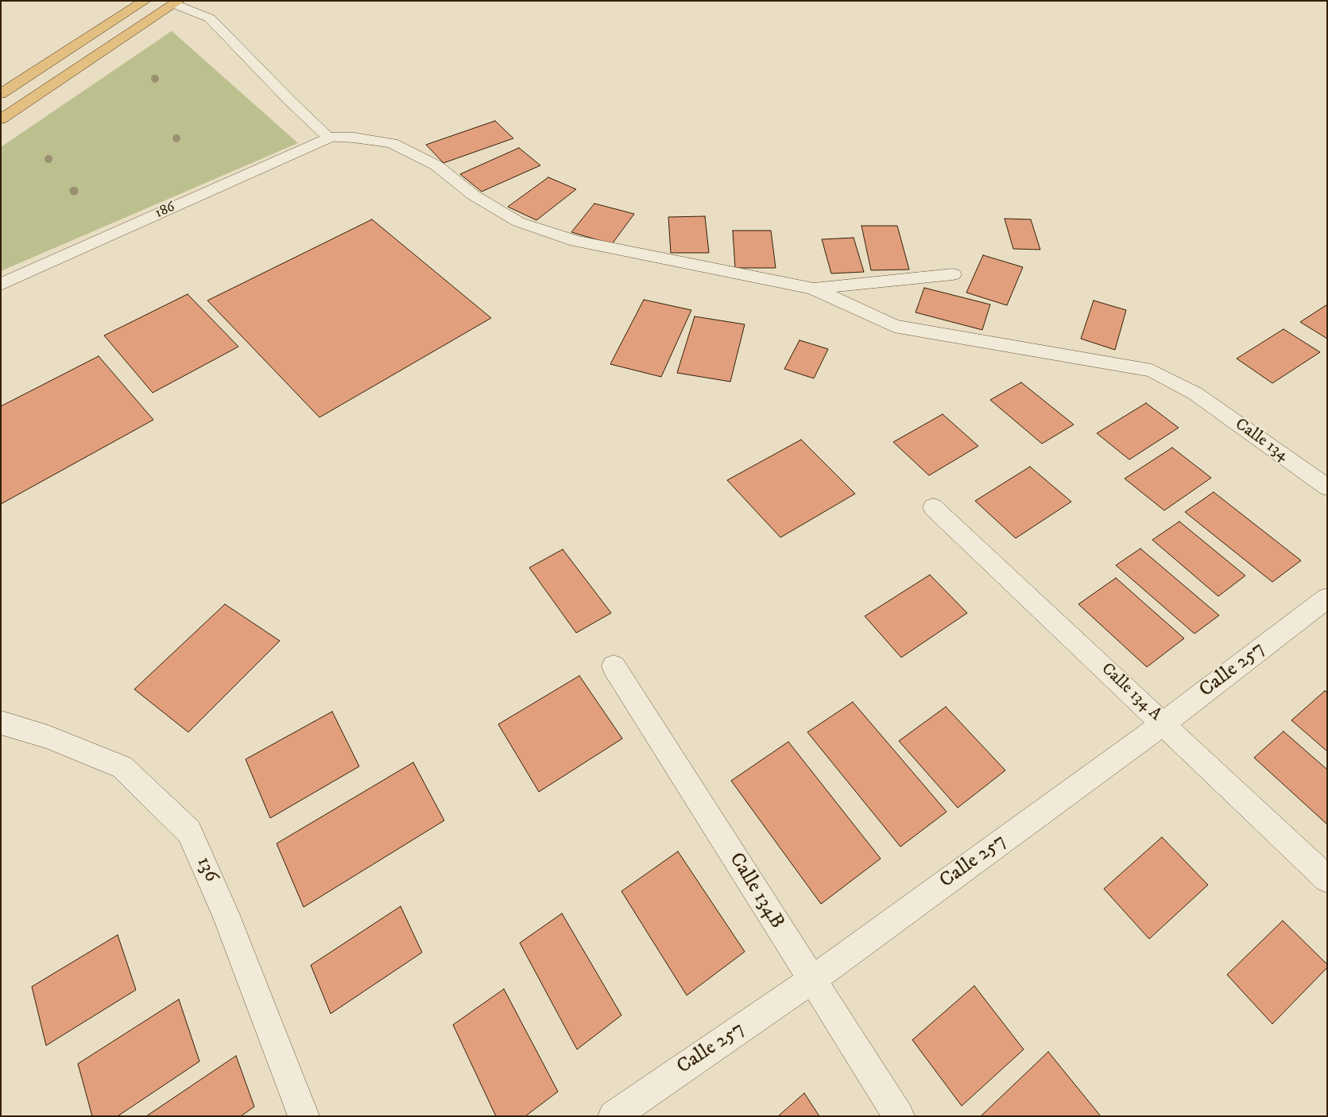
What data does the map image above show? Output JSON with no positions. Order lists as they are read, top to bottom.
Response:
{
  "streets": {
    "street": [
      "186",
      "Calle 134",
      "Calle 257",
      "Calle 134 A",
      "136",
      "Calle 134B"
    ]
  },
  "crossings": [
    ["Calle 257", "Calle 134 A"],
    ["Calle 257", "Calle 134B"]
  ]
}
